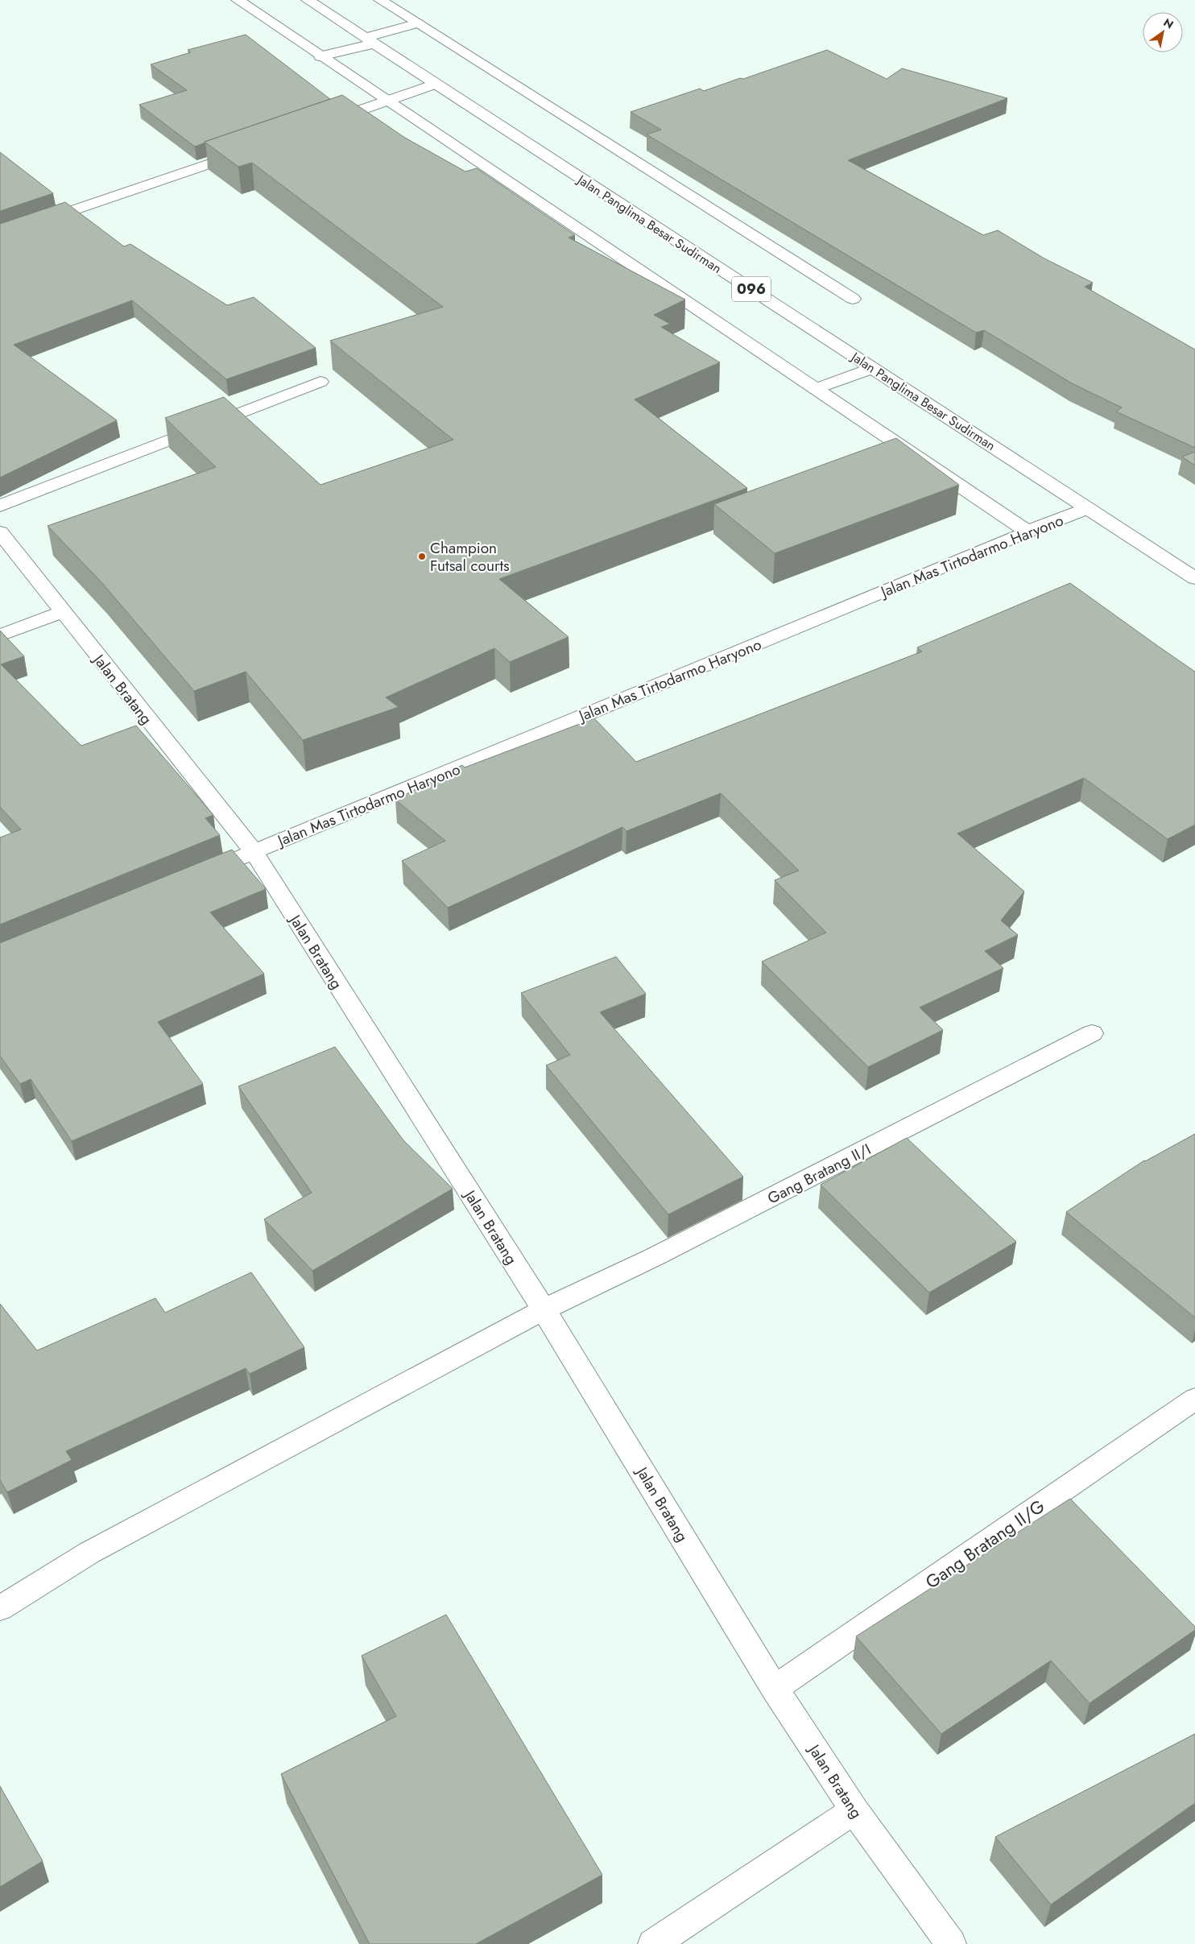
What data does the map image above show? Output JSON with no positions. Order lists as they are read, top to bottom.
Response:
{
  "streets": {
    "street": [
      "Jalan Panglima Besar Sudirman",
      "096",
      "Jalan Mas Tirtodarmo Haryono",
      "Jalan Bratang",
      "Gang Bratang II/I",
      "Gang Bratang II/G"
    ]
  },
  "crossings": [
    ["Jalan Panglima Besar Sudirman", "Jalan Mas Tirtodarmo Haryono"],
    ["Jalan Mas Tirtodarmo Haryono", "Jalan Bratang"],
    ["Jalan Bratang", "Gang Bratang II/I"],
    ["Jalan Bratang", "Gang Bratang II/G"]
  ],
  "places": ["Champion Futsal courts"],
  "north": "top right"
}
